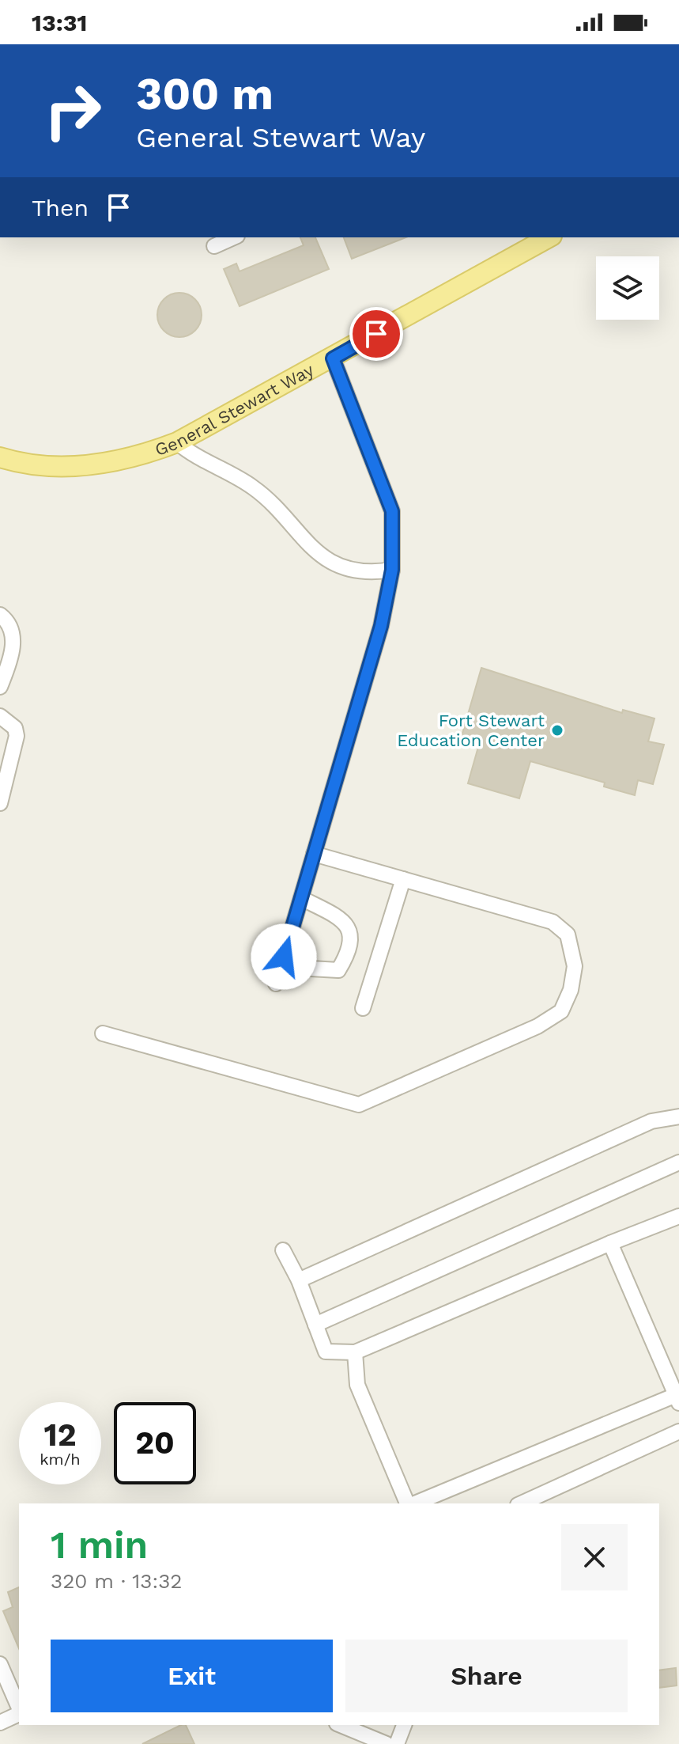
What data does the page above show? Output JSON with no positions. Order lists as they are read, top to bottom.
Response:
{
  "streets": {
    "main road": ["General Stewart Way"]
  },
  "places": ["Fort Stewart Education Center"],
  "page": {
    "status": "13:31",
    "turn": ["300 m", "General Stewart Way"],
    "then": "Then",
    "speed": "12 km/h",
    "limit": "20",
    "heading": ["1 min", "320 m · 13:32"],
    "buttons": ["Exit", "Share"]
  }
}
